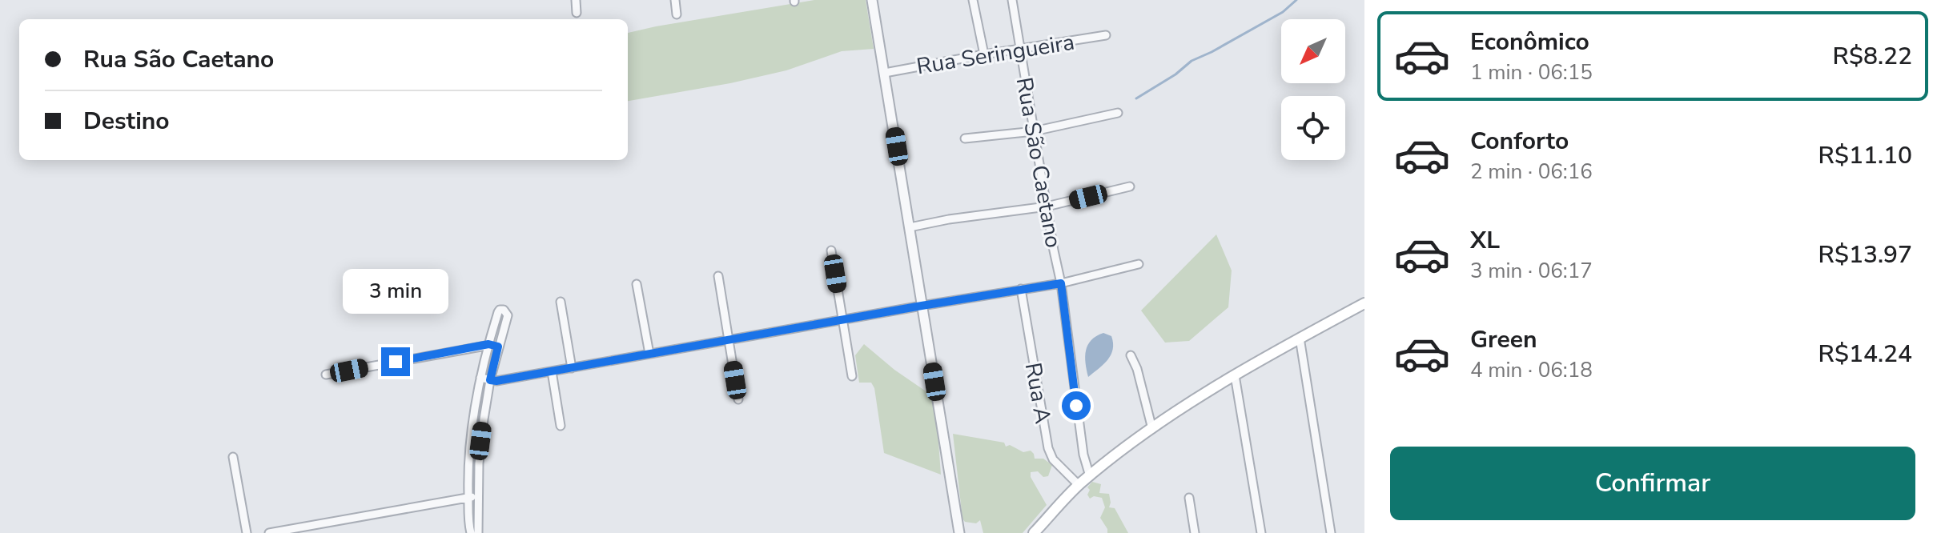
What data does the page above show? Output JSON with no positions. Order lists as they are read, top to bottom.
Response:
{
  "streets": {
    "street": ["Rua Seringueira", "Rua São Caetano", "Rua A"]
  },
  "crossings": [
    ["Rua Seringueira", "Rua São Caetano"]
  ],
  "north": "bottom left",
  "page": {
    "list": [
      {
        "name": "Econômico",
        "note": "1 min · 06:15",
        "value": "R$8.22"
      },
      {
        "name": "Conforto",
        "note": "2 min · 06:16",
        "value": "R$11.10"
      },
      {
        "name": "XL",
        "note": "3 min · 06:17",
        "value": "R$13.97"
      },
      {
        "name": "Green",
        "note": "4 min · 06:18",
        "value": "R$14.24"
      }
    ],
    "banner": ["Rua São Caetano", "Destino"],
    "bubble": "3 min",
    "buttons": "Confirmar"
  }
}
